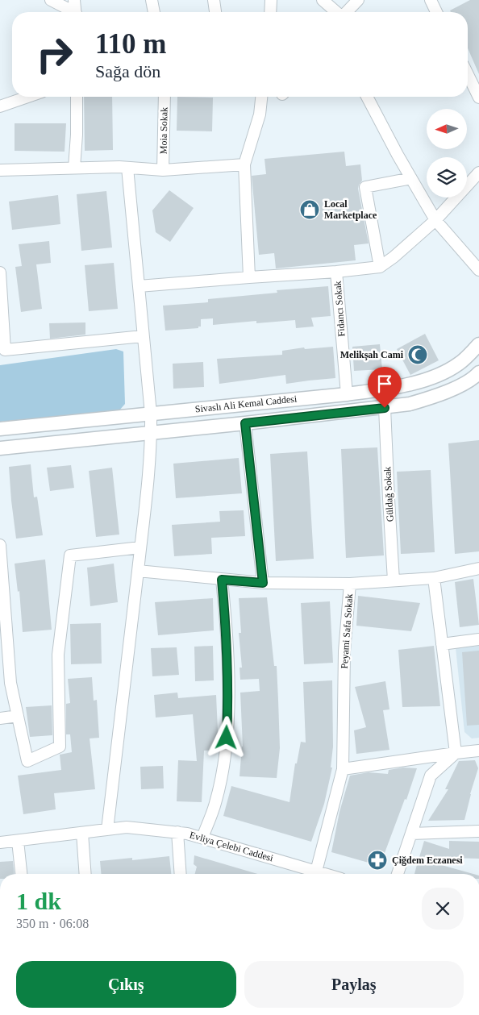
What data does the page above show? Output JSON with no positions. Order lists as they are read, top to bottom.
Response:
{
  "streets": {
    "main road": ["Sivaslı Ali Kemal Caddesi"],
    "street": [
      "Moia Sokak",
      "Fidancı Sokak",
      "Güldağ Sokak",
      "Peyami Safa Sokak",
      "Evliya Çelebi Caddesi"
    ]
  },
  "crossings": [
    ["Fidancı Sokak", "Sivaslı Ali Kemal Caddesi"],
    ["Sivaslı Ali Kemal Caddesi", "Güldağ Sokak"],
    ["Güldağ Sokak", "Peyami Safa Sokak"],
    ["Peyami Safa Sokak", "Evliya Çelebi Caddesi"]
  ],
  "places": {
    "shop": ["Local Marketplace"],
    "mosque": ["Melikşah Cami"],
    "pharmacy": ["Çiğdem Eczanesi"]
  },
  "north": "left",
  "page": {
    "turn": ["110 m", "Sağa dön"],
    "heading": ["1 dk", "350 m · 06:08"],
    "buttons": ["Çıkış", "Paylaş"]
  }
}
